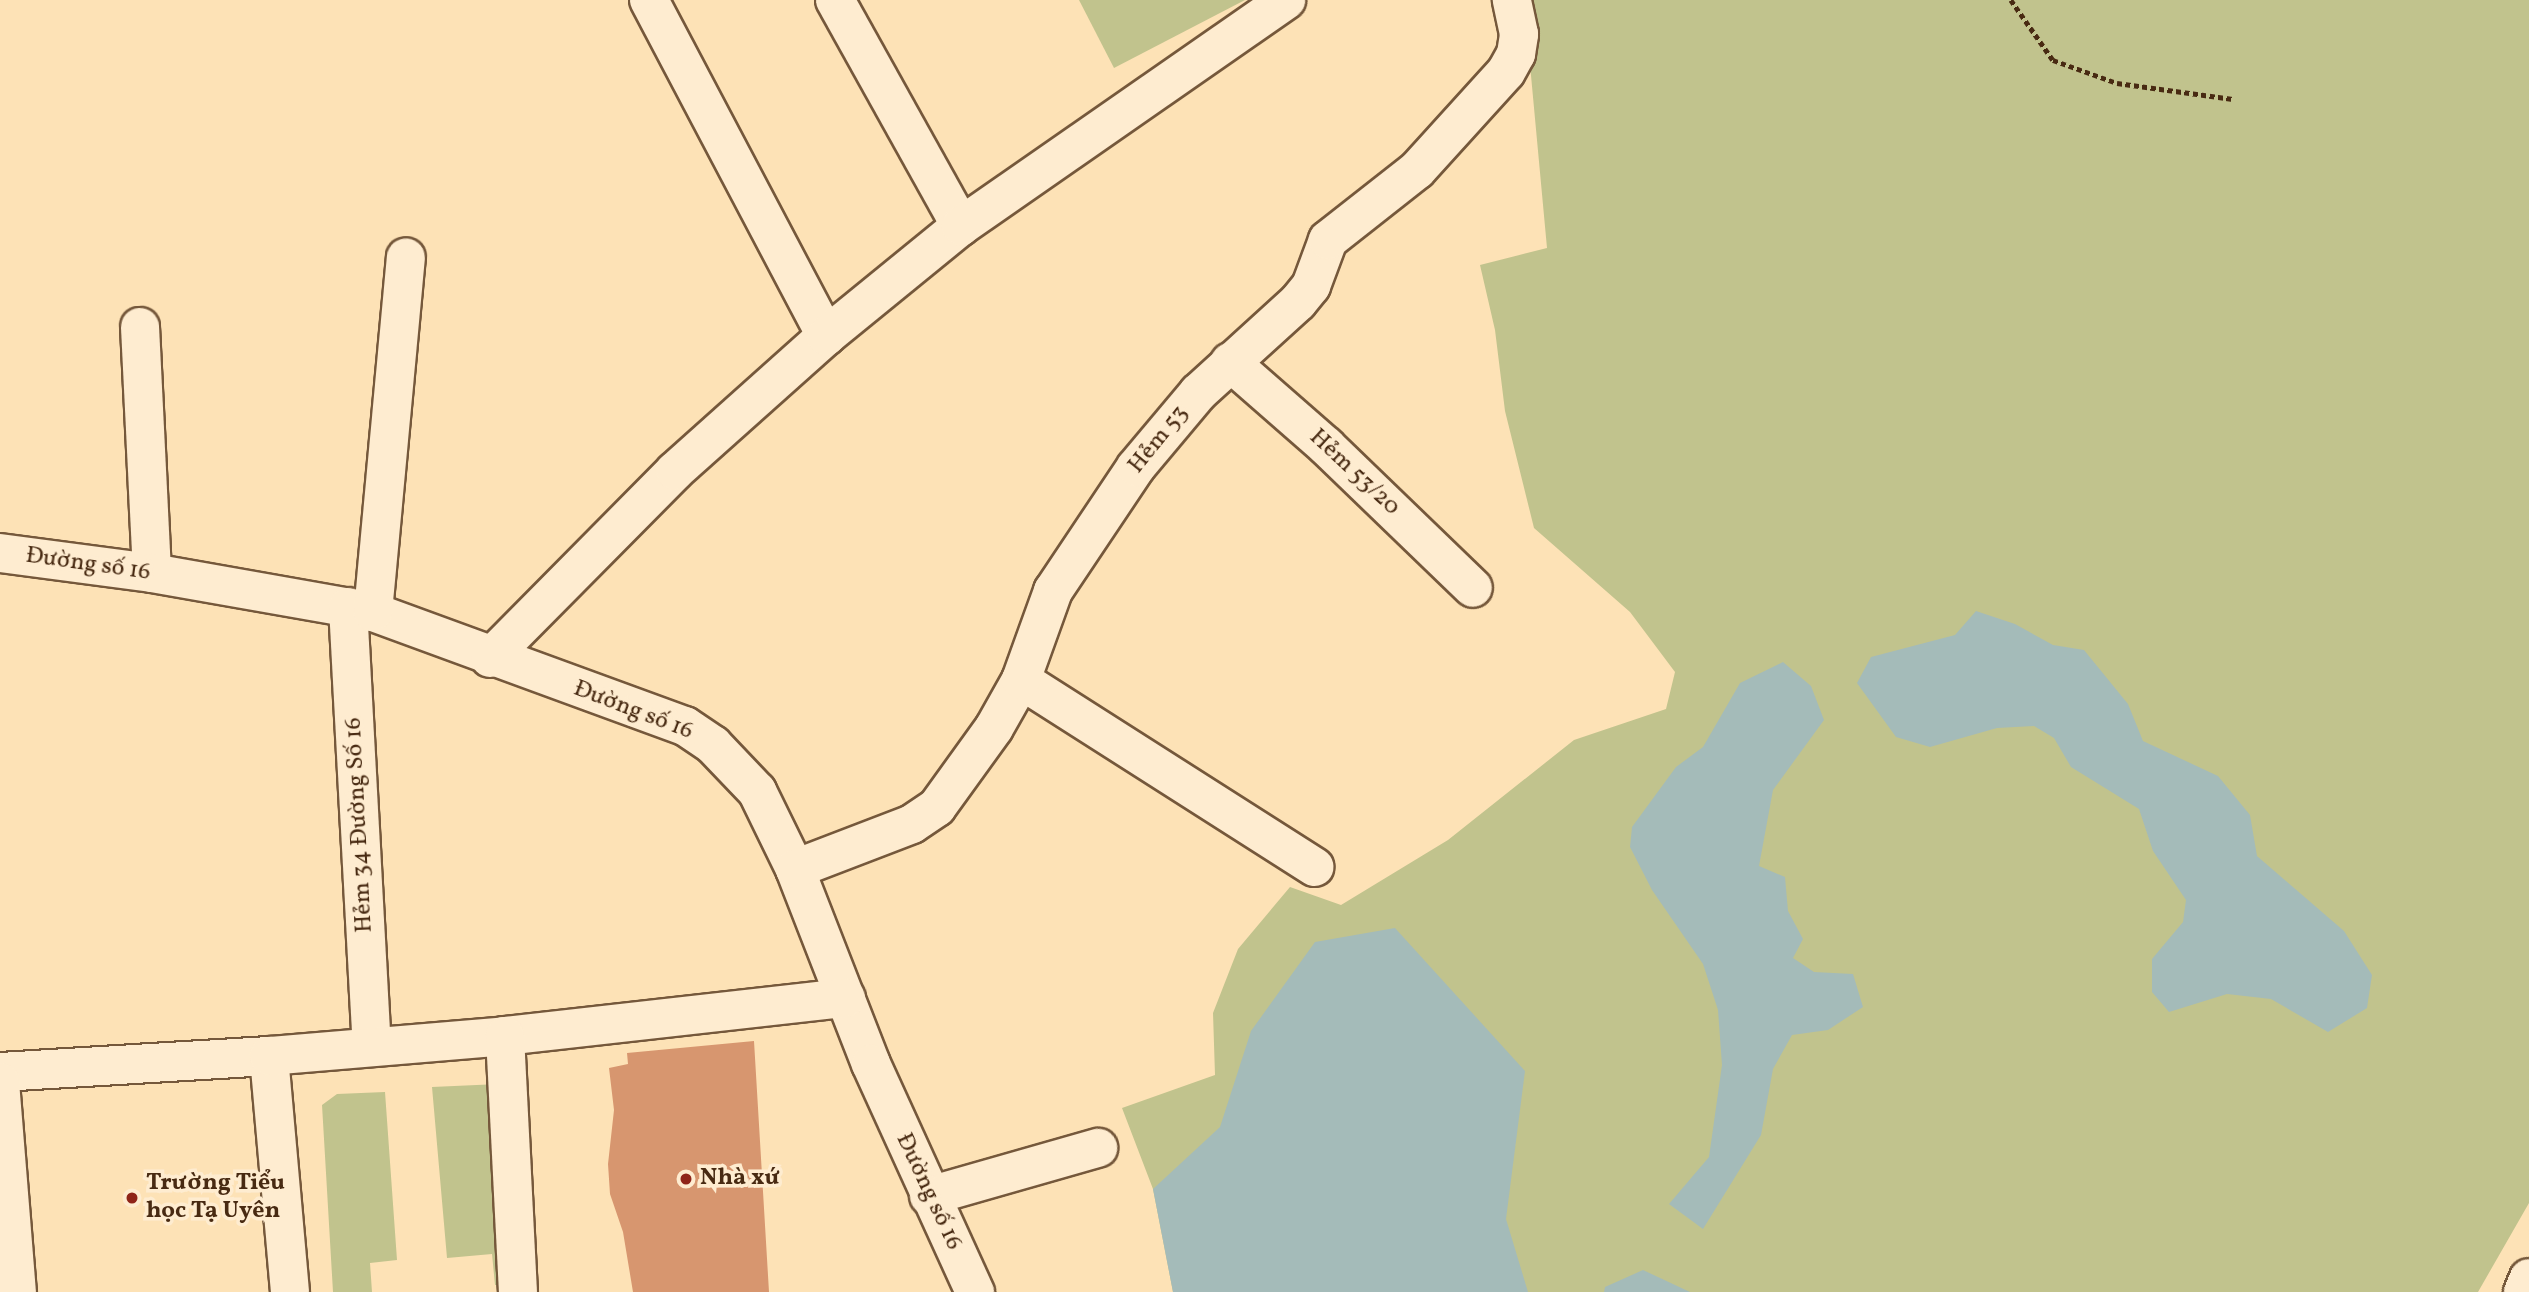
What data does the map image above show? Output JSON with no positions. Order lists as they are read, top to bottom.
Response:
{
  "streets": {
    "street": [
      "Hẻm 53",
      "Hẻm 53/20",
      "Đường số 16",
      "Hẻm 34 Đường Số 16"
    ]
  },
  "crossings": [
    ["Hẻm 53", "Hẻm 53/20"],
    ["Hẻm 53", "Đường số 16"],
    ["Đường số 16", "Hẻm 34 Đường Số 16"]
  ],
  "places": ["Nhà xứ", "Trường Tiểu học Tạ Uyên"]
}
